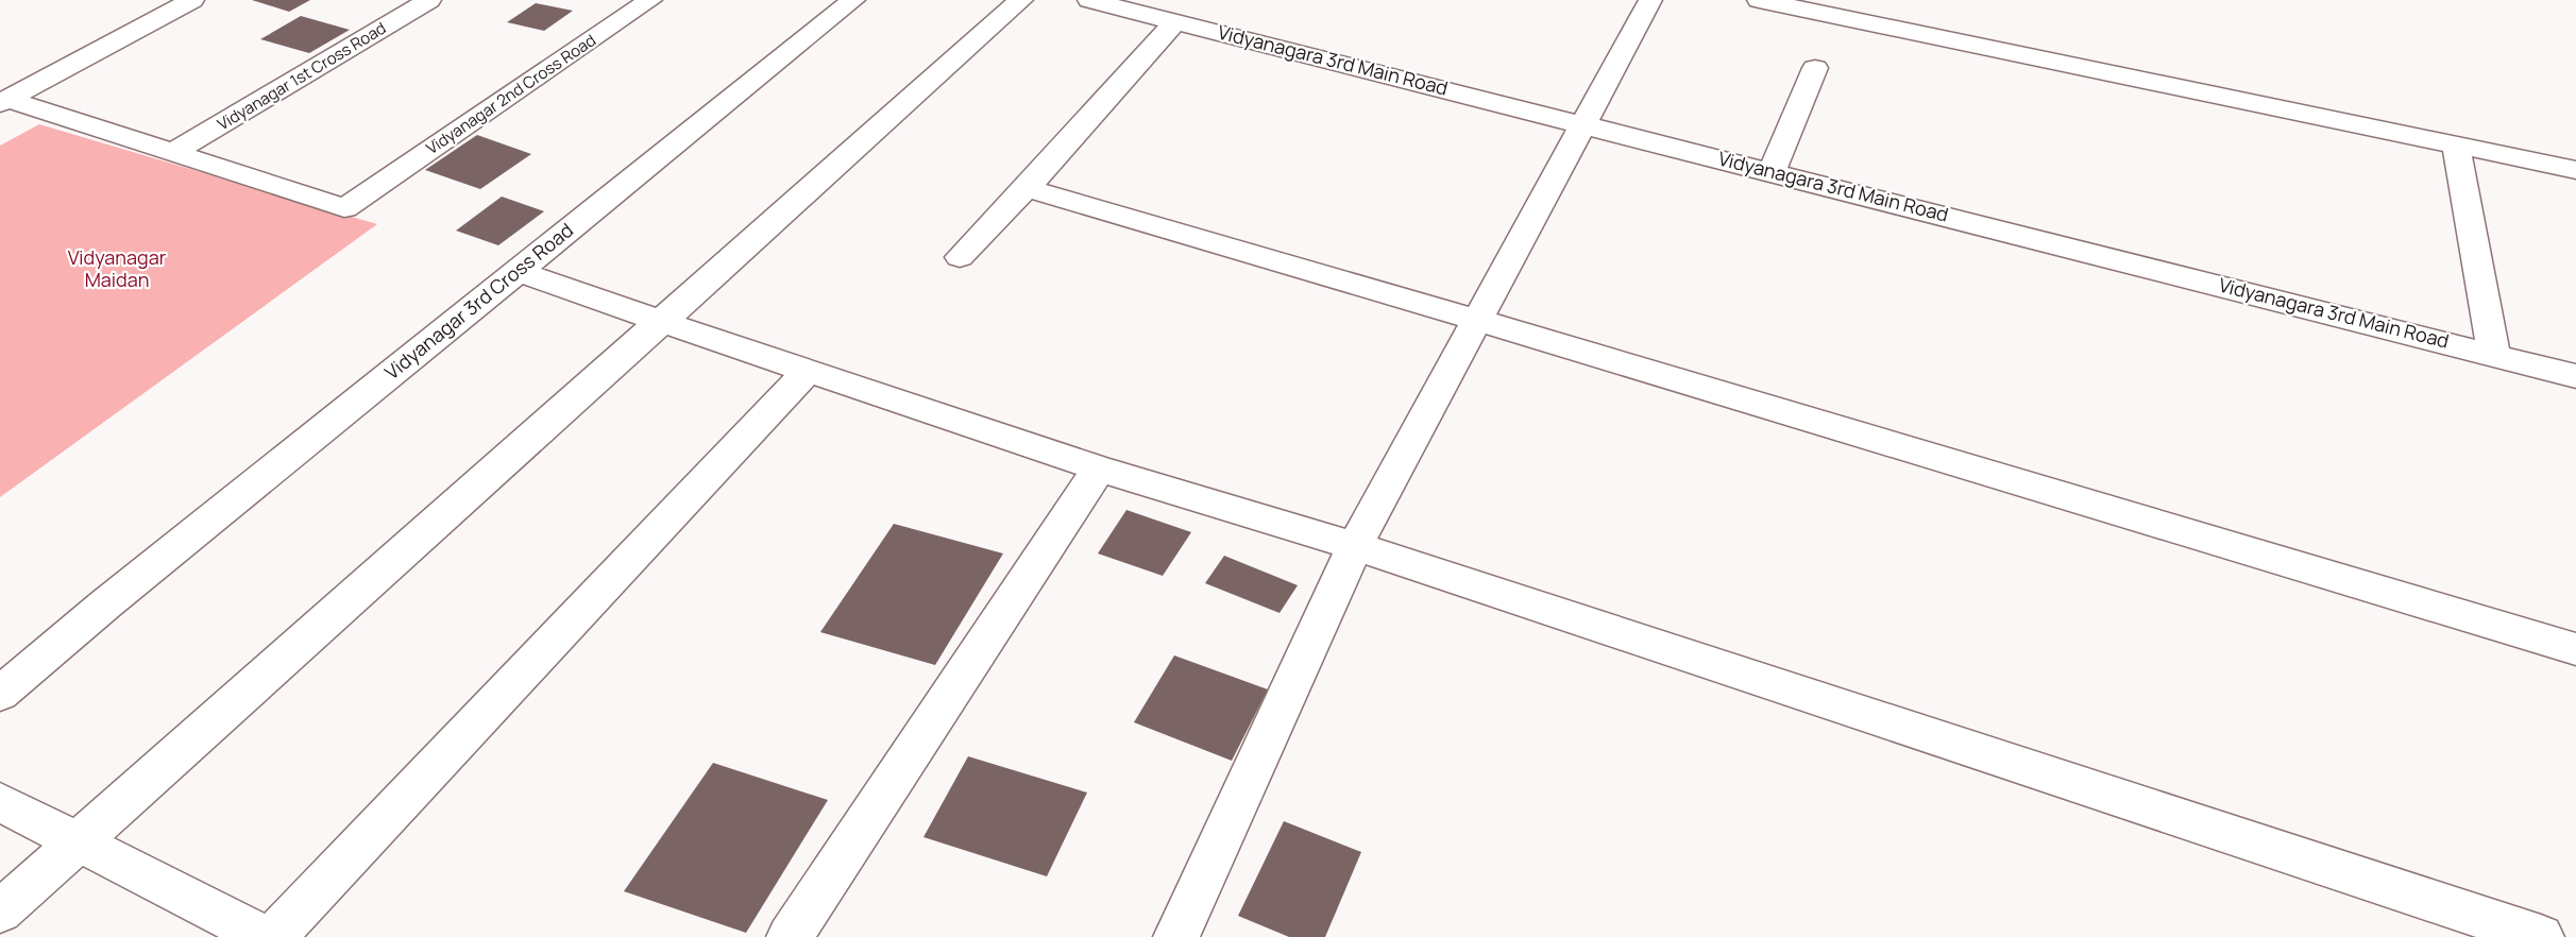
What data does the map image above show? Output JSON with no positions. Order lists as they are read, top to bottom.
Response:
{
  "streets": {
    "street": [
      "Vidyanagara 3rd Main Road",
      "Vidyanagar 1st Cross Road",
      "Vidyanagar 2nd Cross Road",
      "Vidyanagar 3rd Cross Road"
    ]
  },
  "crossings": [
    ["Vidyanagar 1st Cross Road", "Vidyanagar 2nd Cross Road"]
  ],
  "parks": ["Vidyanagar Maidan"]
}
